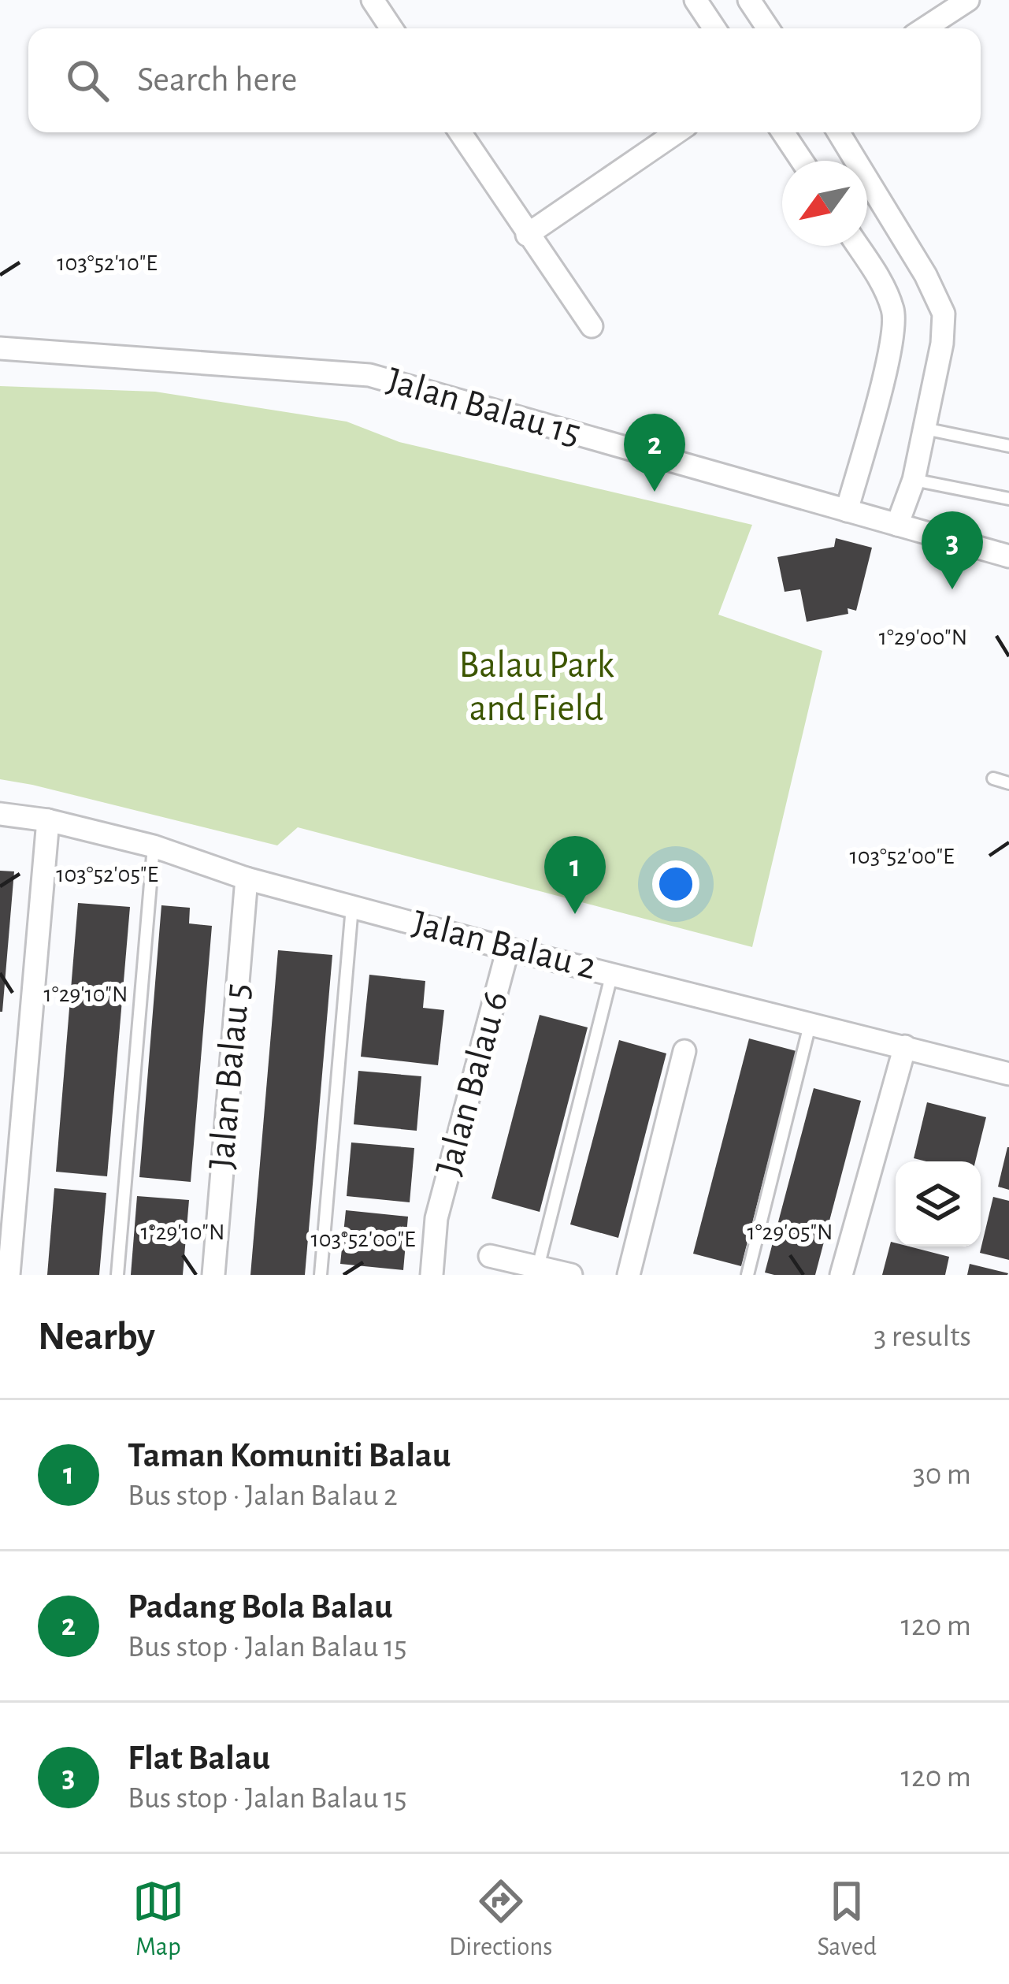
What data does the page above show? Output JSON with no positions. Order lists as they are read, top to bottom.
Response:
{
  "streets": {
    "street": [
      "Jalan Balau 15",
      "Jalan Balau 2",
      "Jalan Balau 5",
      "Jalan Balau 6"
    ]
  },
  "crossings": [
    ["Jalan Balau 2", "Jalan Balau 5"],
    ["Jalan Balau 2", "Jalan Balau 6"]
  ],
  "parks": ["Balau Park and Field"],
  "north": "bottom left",
  "page": {
    "search": "Search here",
    "pins": ["2", "3", "1"],
    "heading": ["Nearby", "3 results"],
    "list": [
      {
        "mark": "1",
        "name": "Taman Komuniti Balau",
        "note": "Bus stop · Jalan Balau 2",
        "value": "30 m"
      },
      {
        "mark": "2",
        "name": "Padang Bola Balau",
        "note": "Bus stop · Jalan Balau 15",
        "value": "120 m"
      },
      {
        "mark": "3",
        "name": "Flat Balau",
        "note": "Bus stop · Jalan Balau 15",
        "value": "120 m"
      }
    ],
    "nav": ["Map", "Directions", "Saved"]
  },
  "coordinates": [
    "103°52'10\"E",
    "1°29'00\"N",
    "103°52'00\"E",
    "103°52'05\"E",
    "1°29'10\"N",
    "1°29'05\"N"
  ]
}
